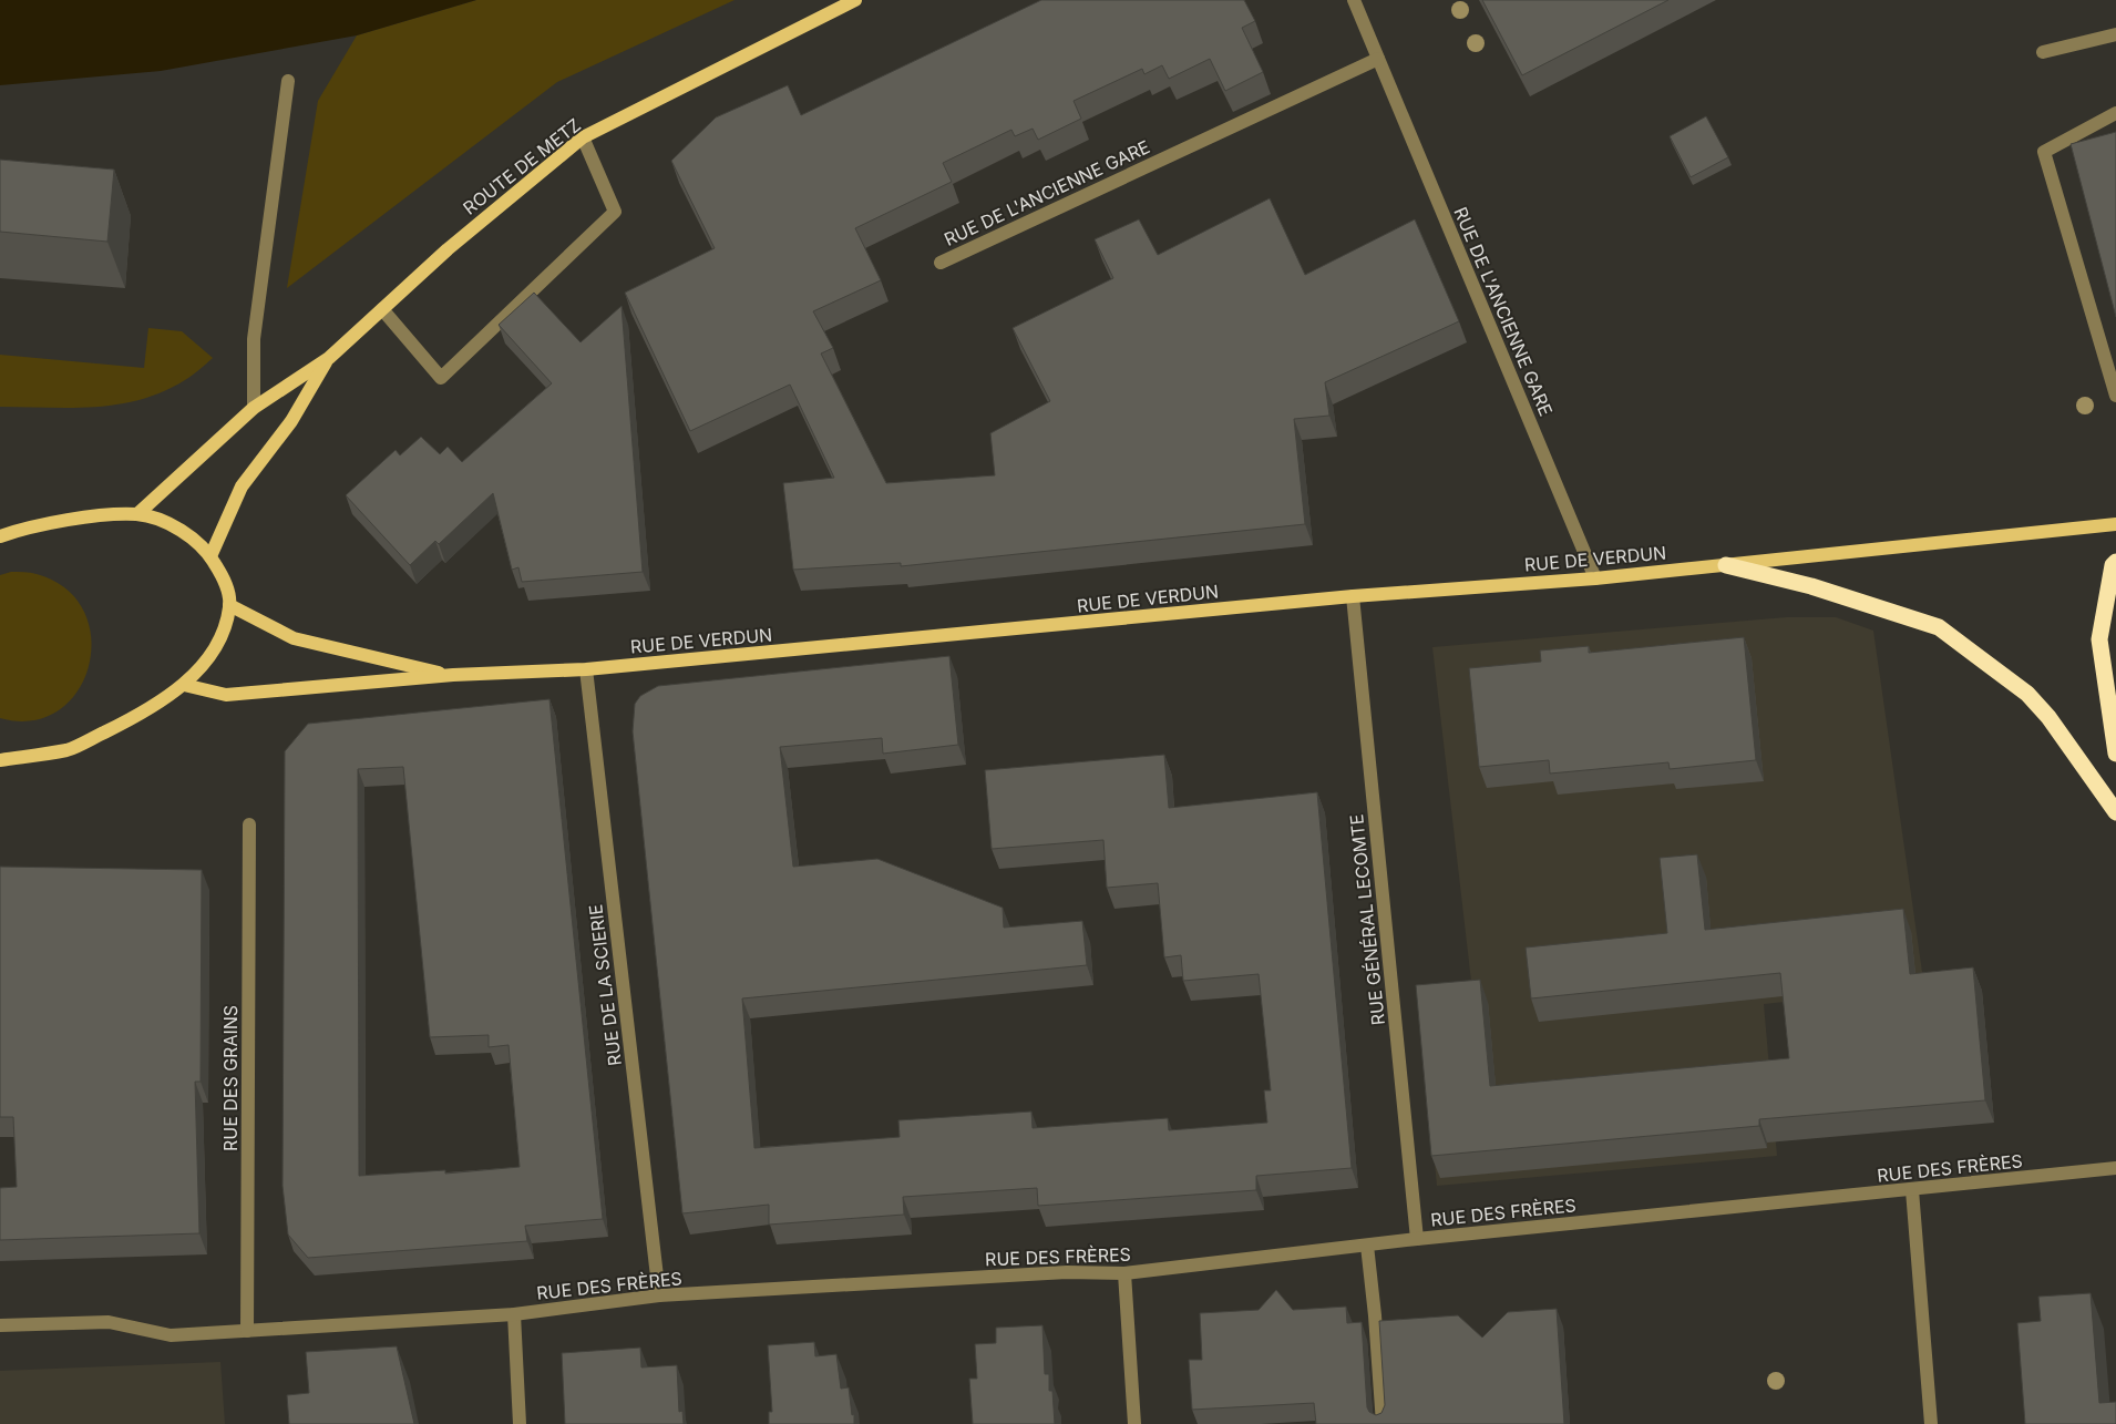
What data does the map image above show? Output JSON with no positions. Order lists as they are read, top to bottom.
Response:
{
  "streets": {
    "main road": ["ROUTE DE METZ", "RUE DE VERDUN"],
    "street": [
      "RUE DE L'ANCIENNE GARE",
      "RUE GÉNÉRAL LECOMTE",
      "RUE DE LA SCIERIE",
      "RUE DES GRAINS",
      "RUE DES FRÈRES"
    ]
  },
  "crossings": [
    ["RUE DE L'ANCIENNE GARE", "RUE DE VERDUN"],
    ["RUE DE VERDUN", "RUE GÉNÉRAL LECOMTE"],
    ["RUE DE VERDUN", "RUE DE LA SCIERIE"],
    ["RUE GÉNÉRAL LECOMTE", "RUE DES FRÈRES"],
    ["RUE DE LA SCIERIE", "RUE DES FRÈRES"],
    ["RUE DES GRAINS", "RUE DES FRÈRES"]
  ]
}
